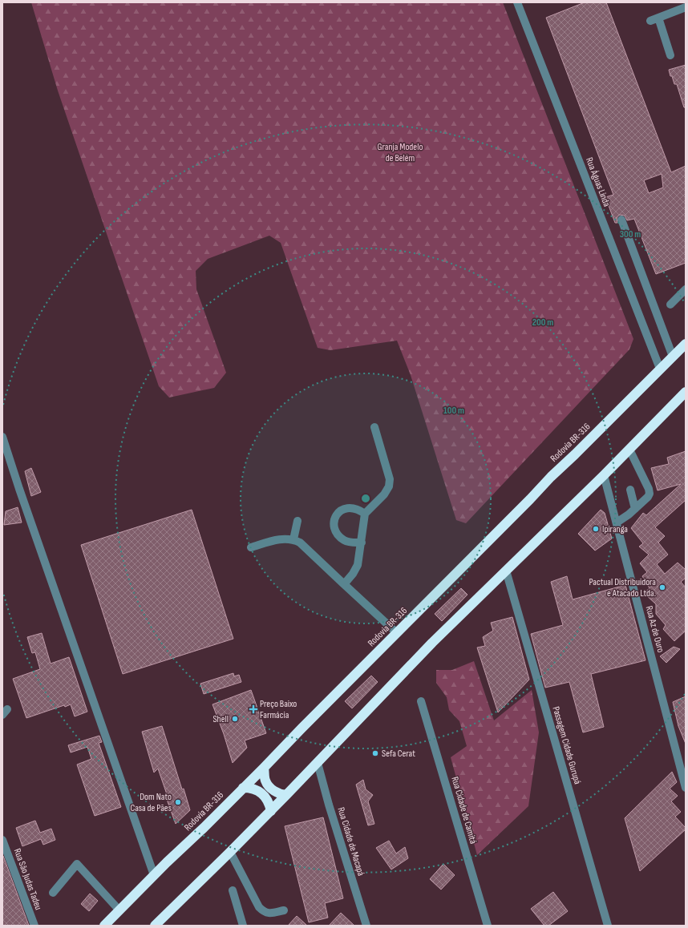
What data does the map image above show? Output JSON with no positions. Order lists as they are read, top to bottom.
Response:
{
  "streets": {
    "highway": ["Rodovia BR-316"],
    "street": [
      "Rua Águas Linda",
      "Rua Az de Ouro",
      "Passagem Cidade Gurupá",
      "Rua Cidade de Camitá",
      "Rua Cidade de Macapá",
      "Rua São Judas Tadeu"
    ]
  },
  "crossings": [
    ["Rua Águas Linda", "Rodovia BR-316"]
  ],
  "parks": ["Granja Modelo de Belém"],
  "places": {
    "other": [
      "Ipiranga",
      "Pactual Distribuidora e Atacado Ltda.",
      "Shell",
      "Sefa Cerat",
      "Dom Nato Casa de Pães"
    ],
    "health": ["Preço Baixo Farmácia"]
  },
  "rings": ["300 m", "200 m", "100 m"]
}
